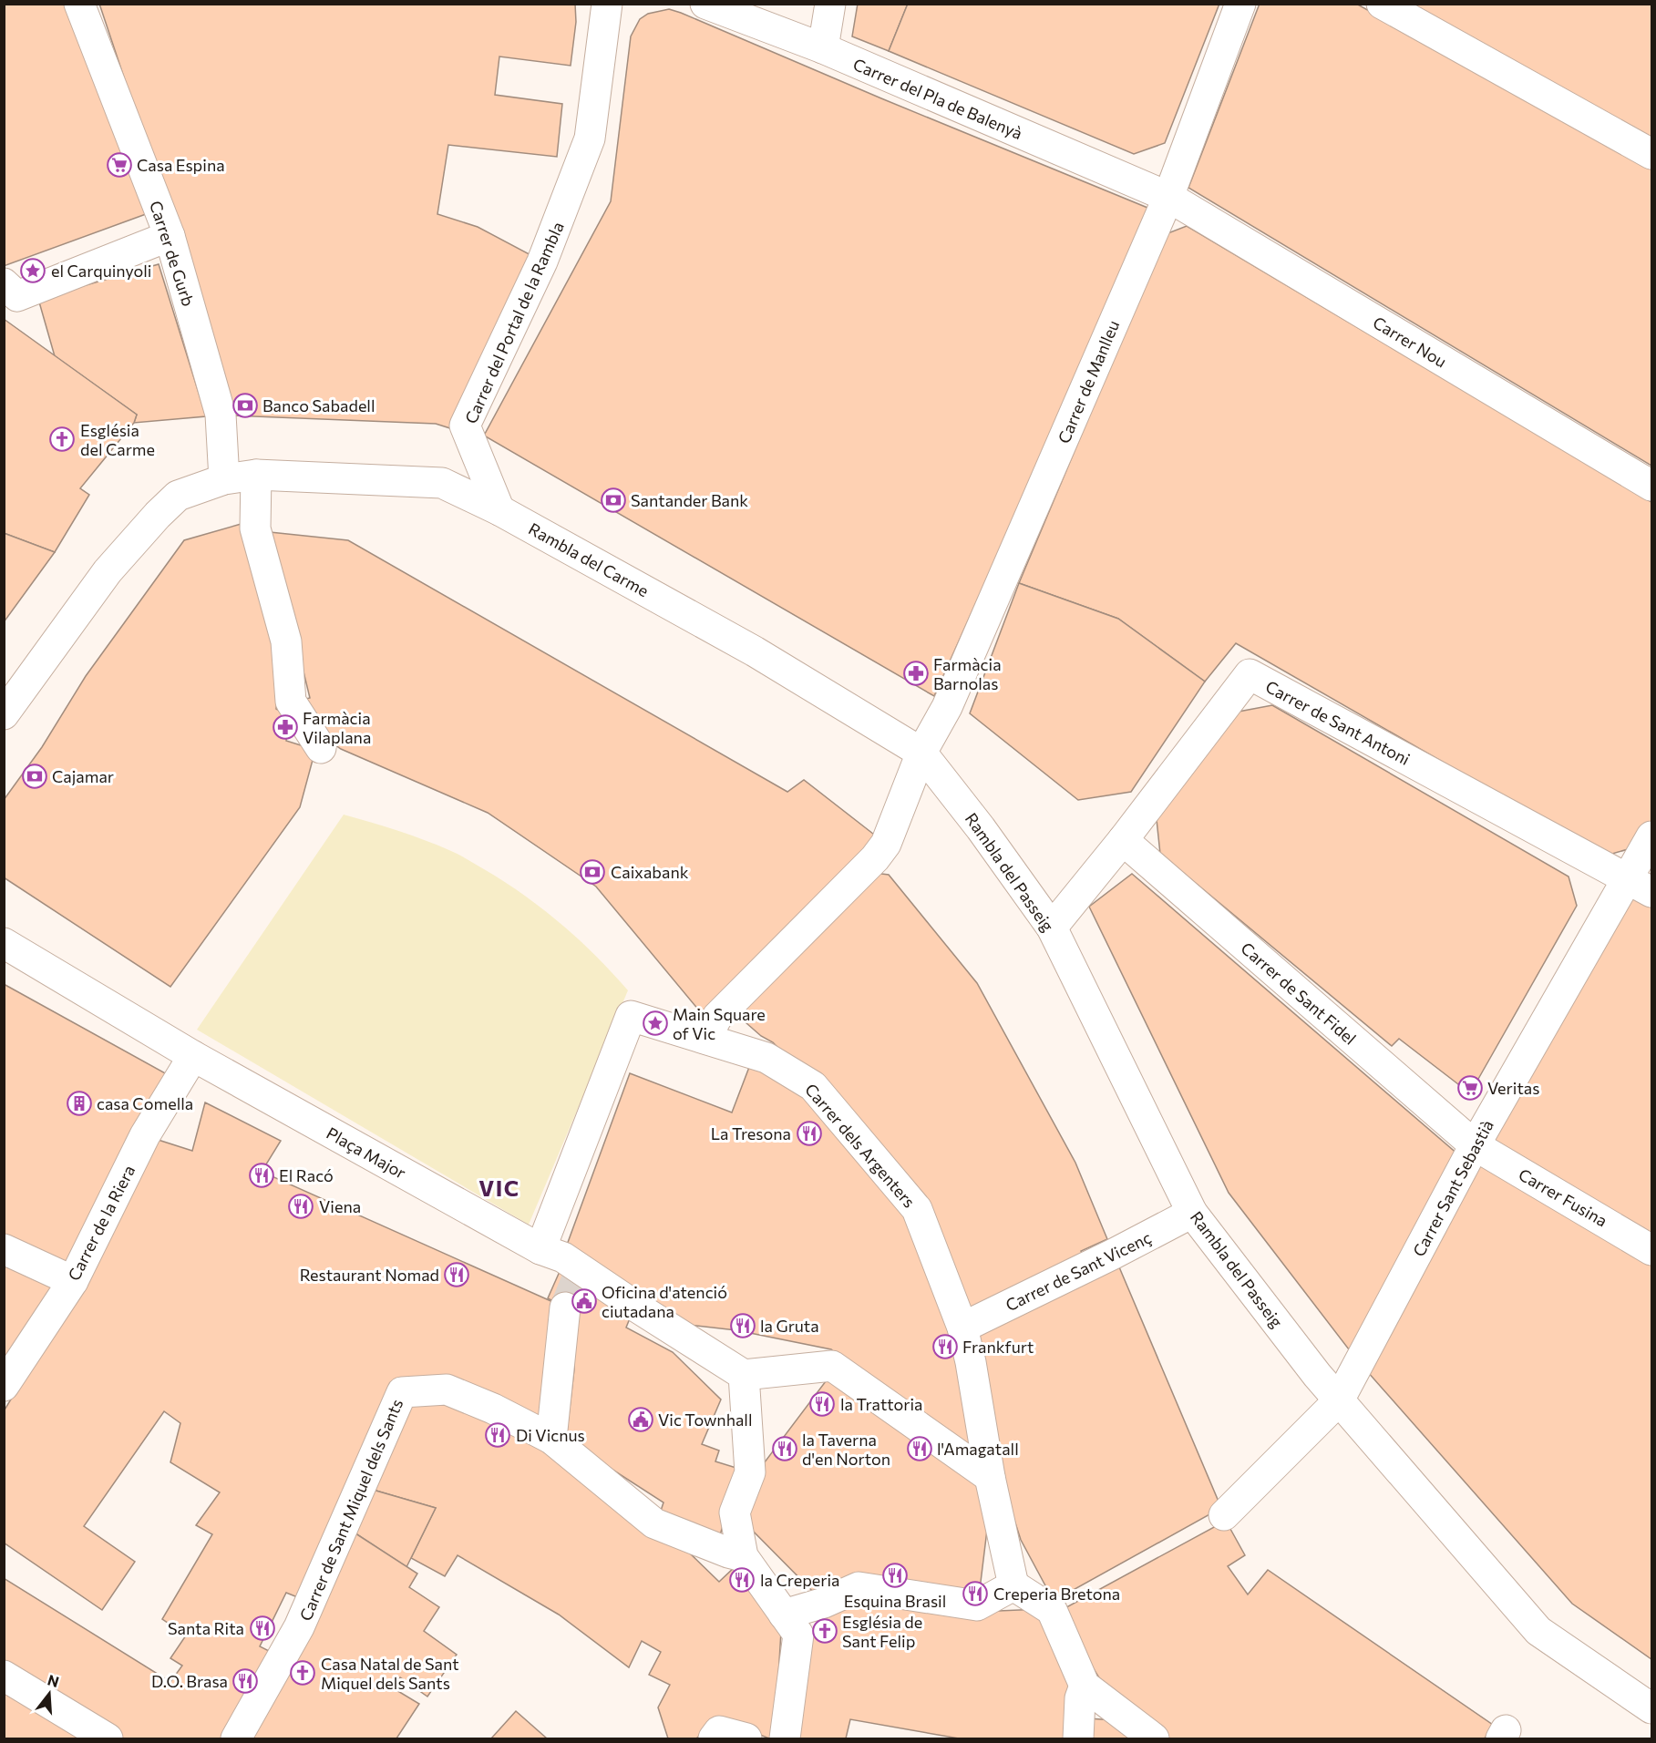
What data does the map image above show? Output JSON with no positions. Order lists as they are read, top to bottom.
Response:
{
  "streets": {
    "street": [
      "Carrer del Pla de Balenyà",
      "Carrer de Gurb",
      "Carrer del Portal de la Rambla",
      "Carrer Nou",
      "Carrer de Manlleu",
      "Rambla del Carme",
      "Carrer de Sant Antoni",
      "Rambla del Passeig",
      "Carrer de Sant Fidel",
      "Carrer dels Argenters",
      "Plaça Major",
      "Carrer Sant Sebastià",
      "Carrer Fusina",
      "Carrer de la Riera",
      "Carrer de Sant Vicenç",
      "Carrer de Sant Miquel dels Sants"
    ]
  },
  "crossings": [
    ["Carrer del Pla de Balenyà", "Carrer Nou"],
    ["Carrer del Pla de Balenyà", "Carrer de Manlleu"],
    ["Carrer de Gurb", "Rambla del Carme"],
    ["Carrer del Portal de la Rambla", "Rambla del Carme"],
    ["Carrer Nou", "Carrer de Manlleu"],
    ["Carrer de Manlleu", "Rambla del Carme"],
    ["Carrer de Manlleu", "Rambla del Passeig"],
    ["Carrer de Manlleu", "Carrer dels Argenters"],
    ["Rambla del Carme", "Rambla del Passeig"],
    ["Carrer de Sant Antoni", "Rambla del Passeig"],
    ["Carrer de Sant Antoni", "Carrer de Sant Fidel"],
    ["Carrer de Sant Antoni", "Carrer Sant Sebastià"],
    ["Rambla del Passeig", "Carrer Sant Sebastià"],
    ["Rambla del Passeig", "Carrer de Sant Vicenç"],
    ["Carrer de Sant Fidel", "Carrer Sant Sebastià"],
    ["Carrer de Sant Fidel", "Carrer Fusina"],
    ["Carrer dels Argenters", "Carrer de Sant Vicenç"],
    ["Plaça Major", "Carrer de la Riera"],
    ["Carrer Sant Sebastià", "Carrer Fusina"]
  ],
  "districts": ["VIC"],
  "places": {
    "supermarket": ["Casa Espina", "Veritas"],
    "place": ["el Carquinyoli", "Main Square of Vic"],
    "bank": [
      "Banco Sabadell",
      "Santander Bank",
      "Cajamar",
      "Caixabank"
    ],
    "church": ["Església del Carme", "Església de Sant Felip", "Casa Natal de Sant Miquel dels Sants"],
    "pharmacy": ["Farmàcia Barnolas", "Farmàcia Vilaplana"],
    "building": ["casa Comella"],
    "restaurant": [
      "La Tresona",
      "El Racó",
      "Viena",
      "Restaurant Nomad",
      "la Gruta",
      "Frankfurt",
      "la Trattoria",
      "Di Vicnus",
      "la Taverna d'en Norton",
      "l'Amagatall",
      "Esquina Brasil",
      "la Creperia",
      "Creperia Bretona",
      "Santa Rita",
      "D.O. Brasa"
    ],
    "public building": ["Oficina d'atenció ciutadana", "Vic Townhall"]
  },
  "north": "top"
}
